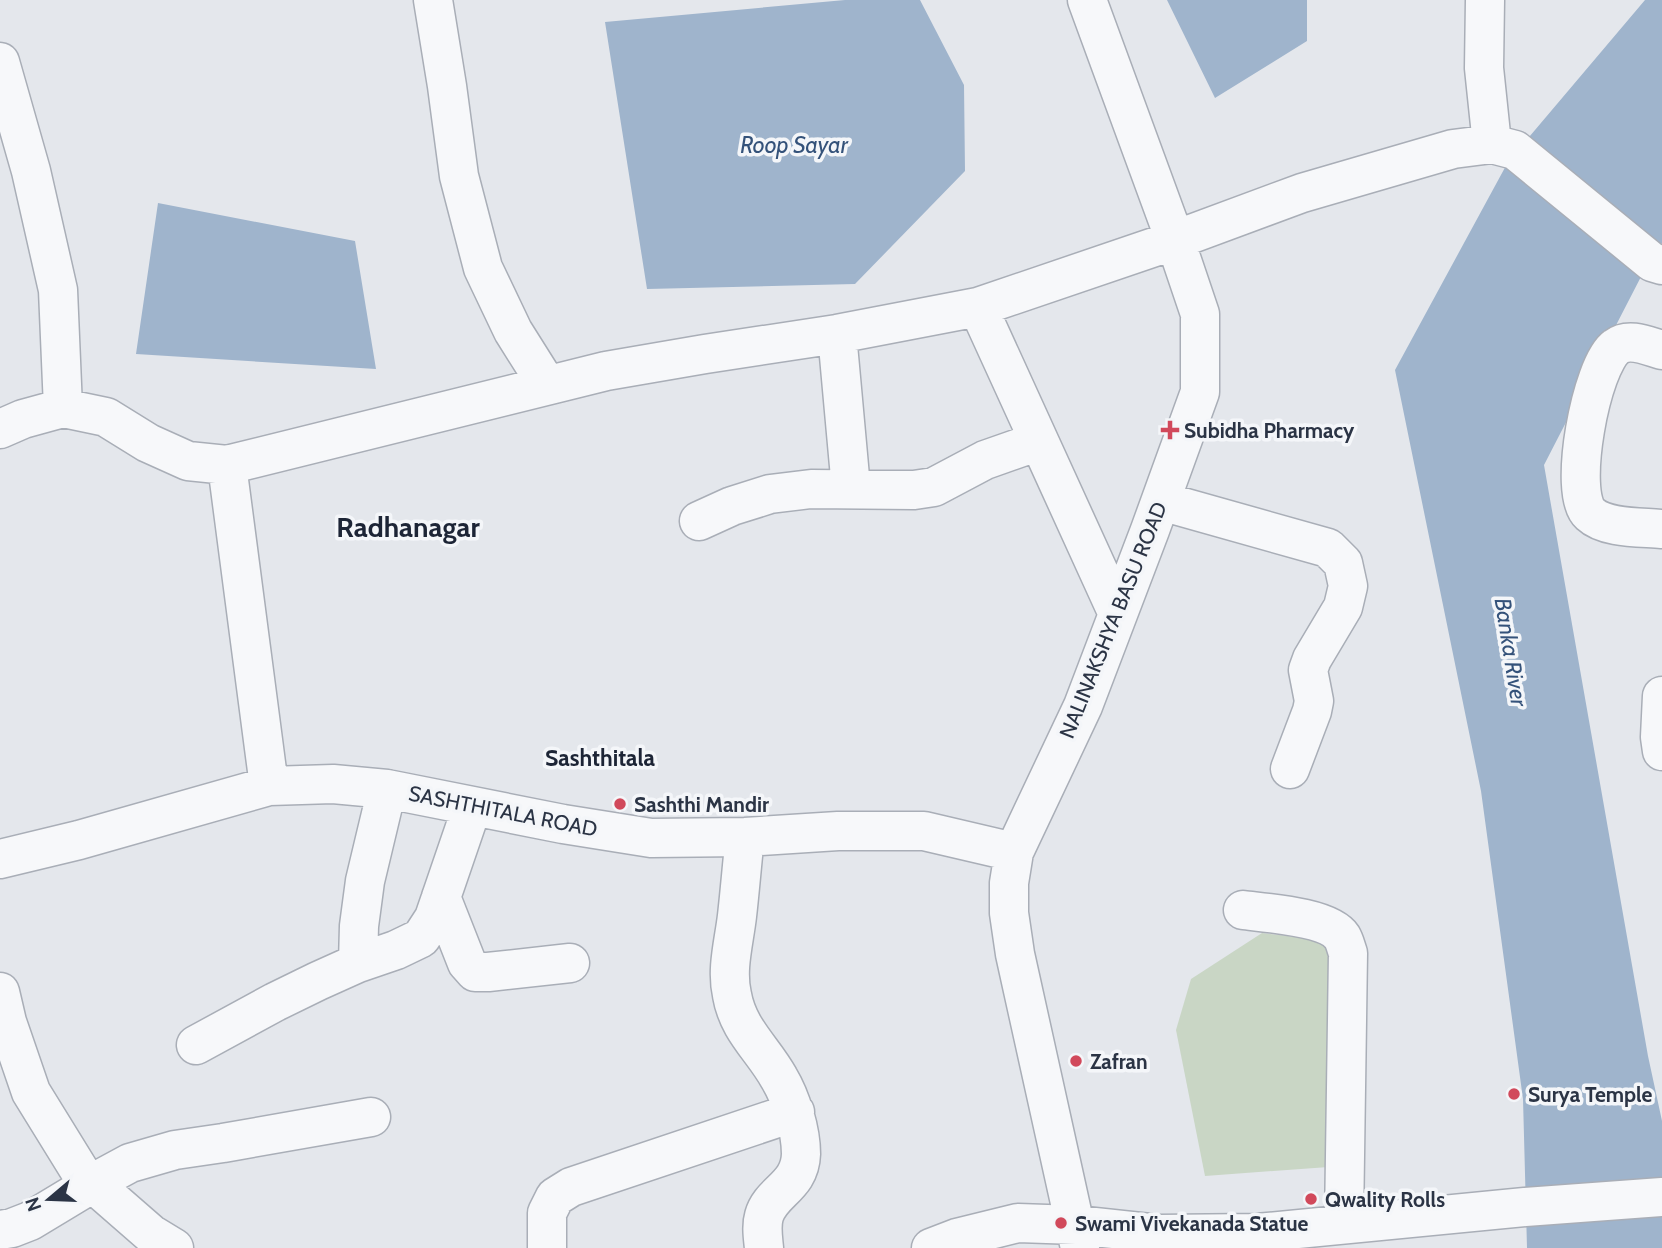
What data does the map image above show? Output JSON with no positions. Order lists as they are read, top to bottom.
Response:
{
  "streets": {
    "street": ["NALINAKSHYA BASU ROAD", "SASHTHITALA ROAD"]
  },
  "crossings": [
    ["NALINAKSHYA BASU ROAD", "SASHTHITALA ROAD"]
  ],
  "districts": ["Radhanagar", "Sashthitala"],
  "water": ["Roop Sayar", "Banka River"],
  "places": {
    "health": ["Subidha Pharmacy"],
    "other": [
      "Sashthi Mandir",
      "Zafran",
      "Surya Temple",
      "Qwality Rolls",
      "Swami Vivekanada Statue"
    ]
  },
  "north": "left"
}
